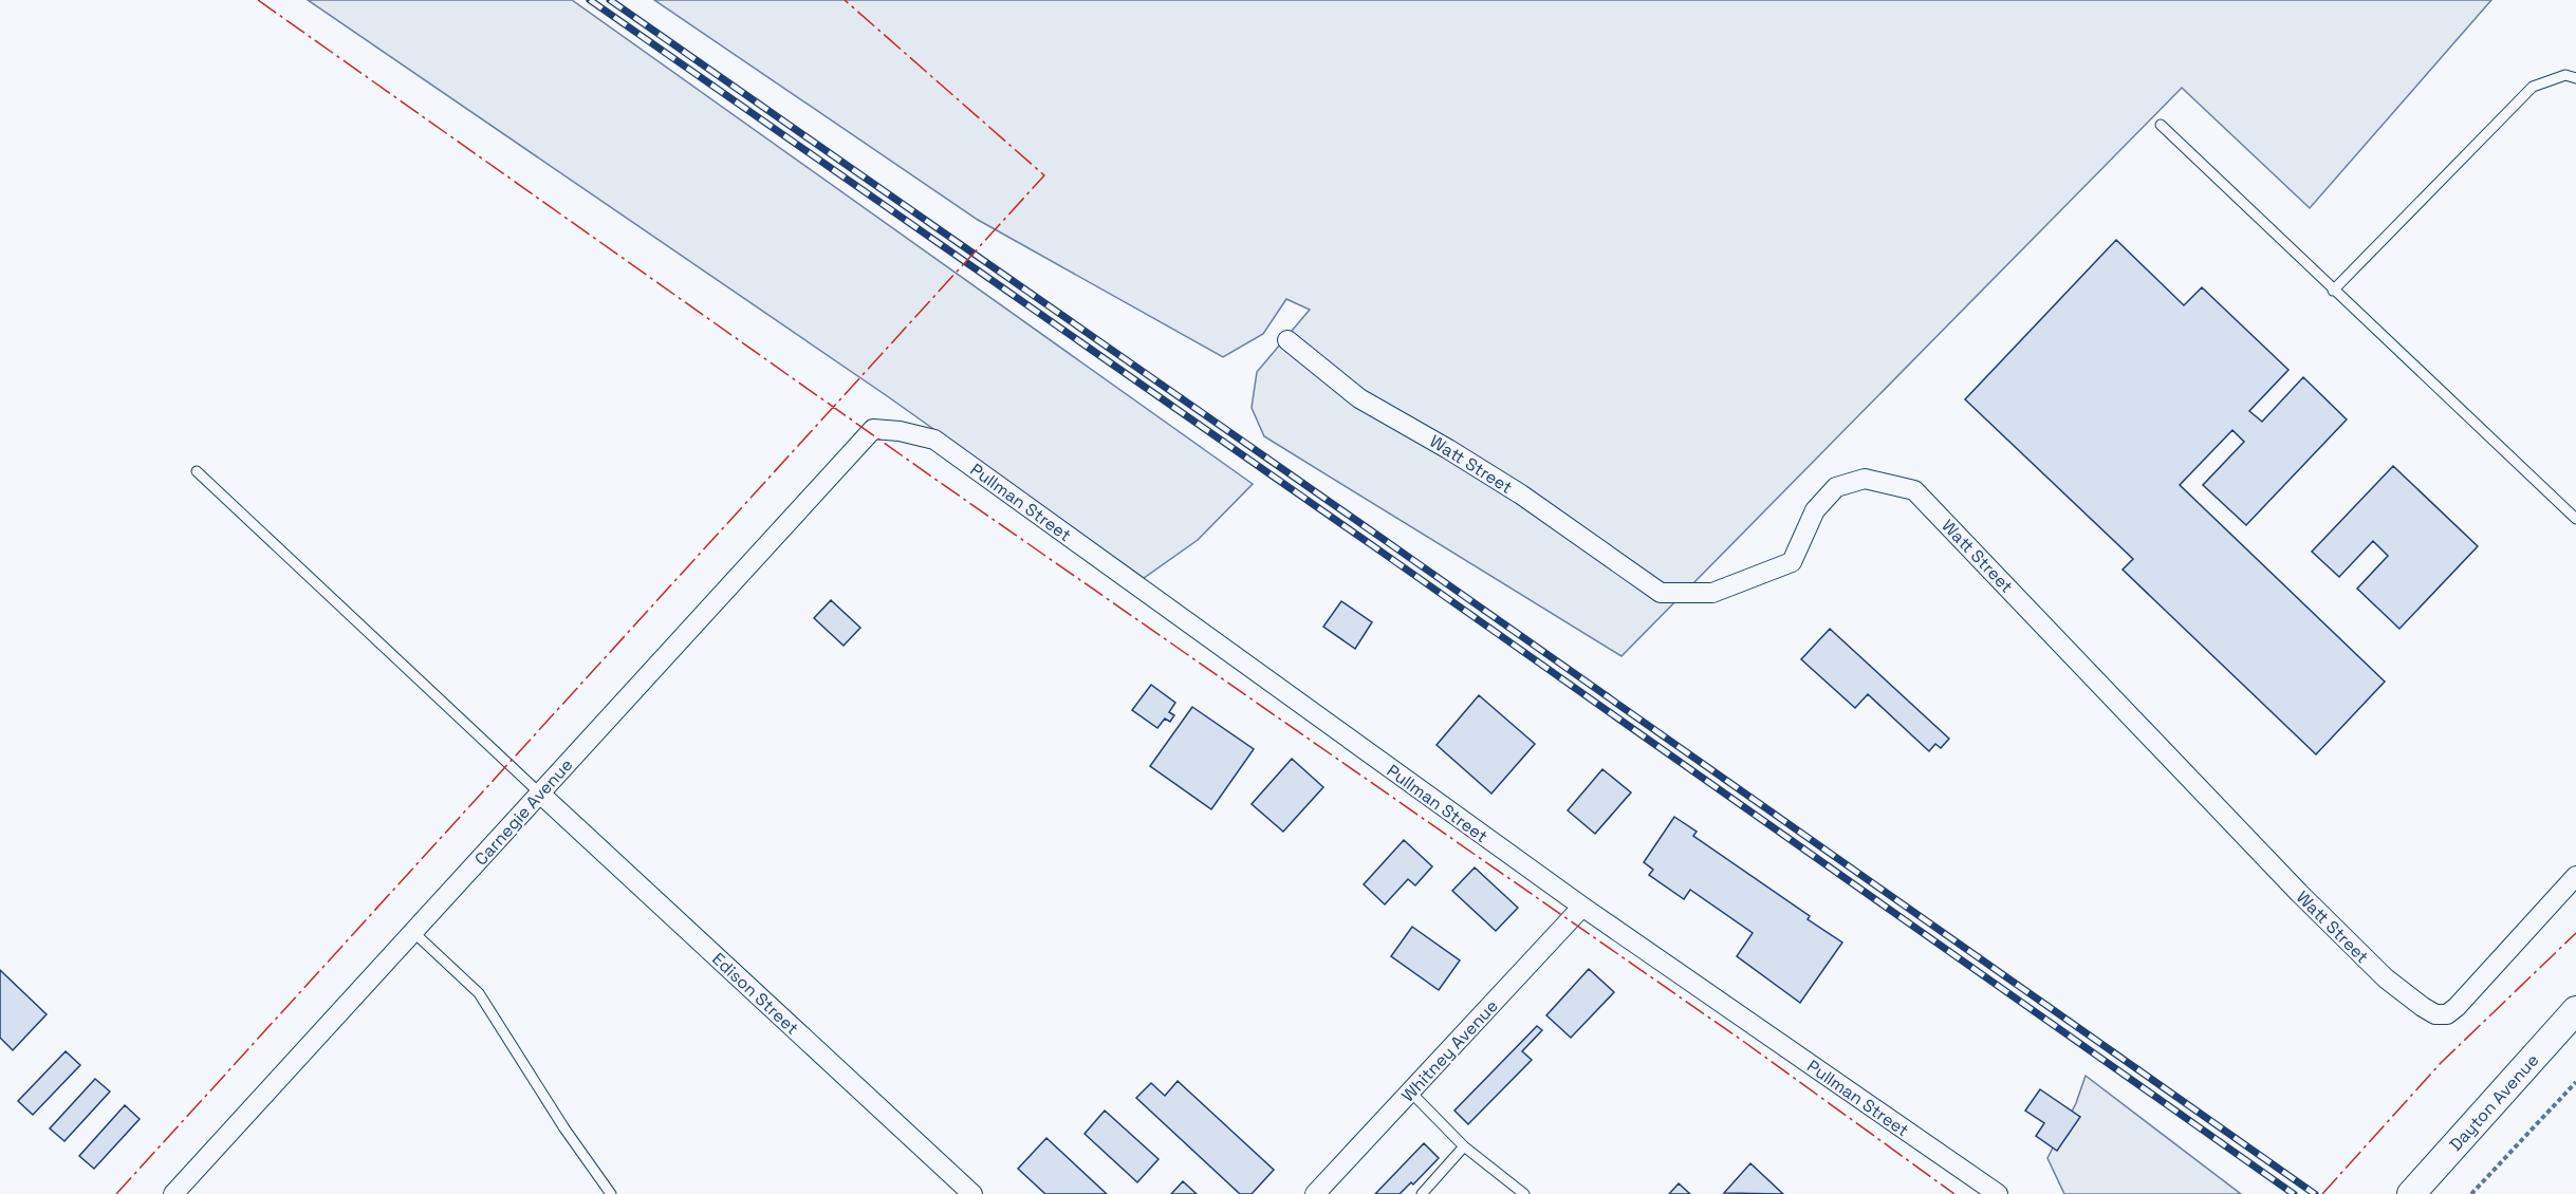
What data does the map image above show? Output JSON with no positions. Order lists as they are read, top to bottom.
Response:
{
  "streets": {
    "main road": ["Dayton Avenue"],
    "street": [
      "Watt Street",
      "Pullman Street",
      "Carnegie Avenue",
      "Edison Street",
      "Whitney Avenue"
    ]
  },
  "crossings": [
    ["Pullman Street", "Carnegie Avenue"],
    ["Pullman Street", "Whitney Avenue"],
    ["Carnegie Avenue", "Edison Street"]
  ]
}
